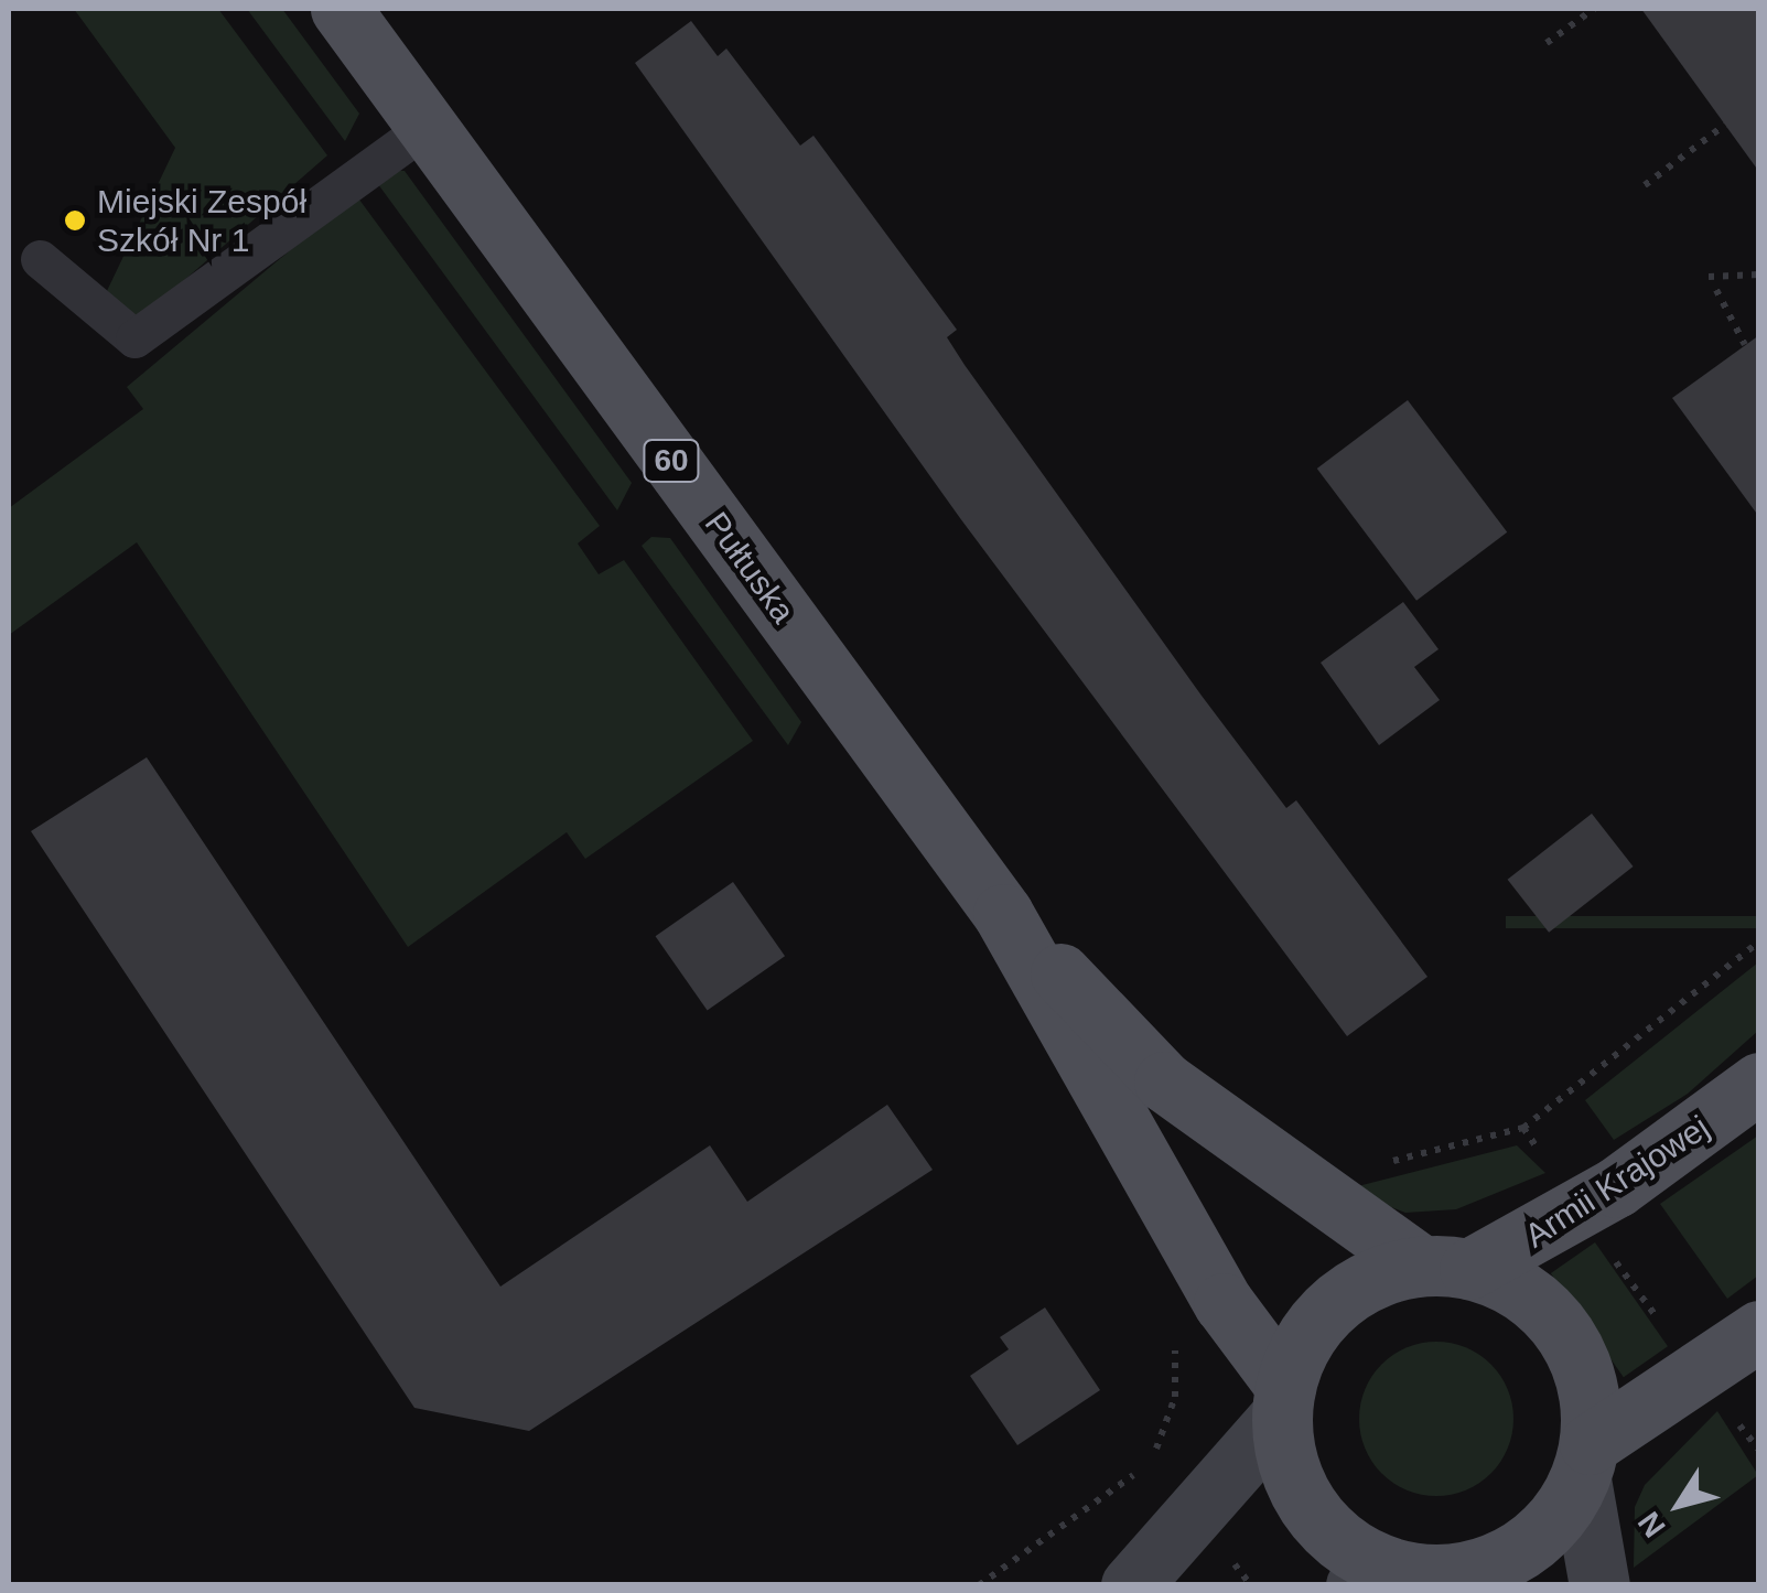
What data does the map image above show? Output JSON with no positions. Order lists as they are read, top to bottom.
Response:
{
  "streets": {
    "main road": ["60", "Pułtuska", "Armii Krajowej"]
  },
  "crossings": [
    ["Pułtuska", "Armii Krajowej"]
  ],
  "places": ["Miejski Zespół Szkół Nr 1"],
  "north": "bottom left"
}
